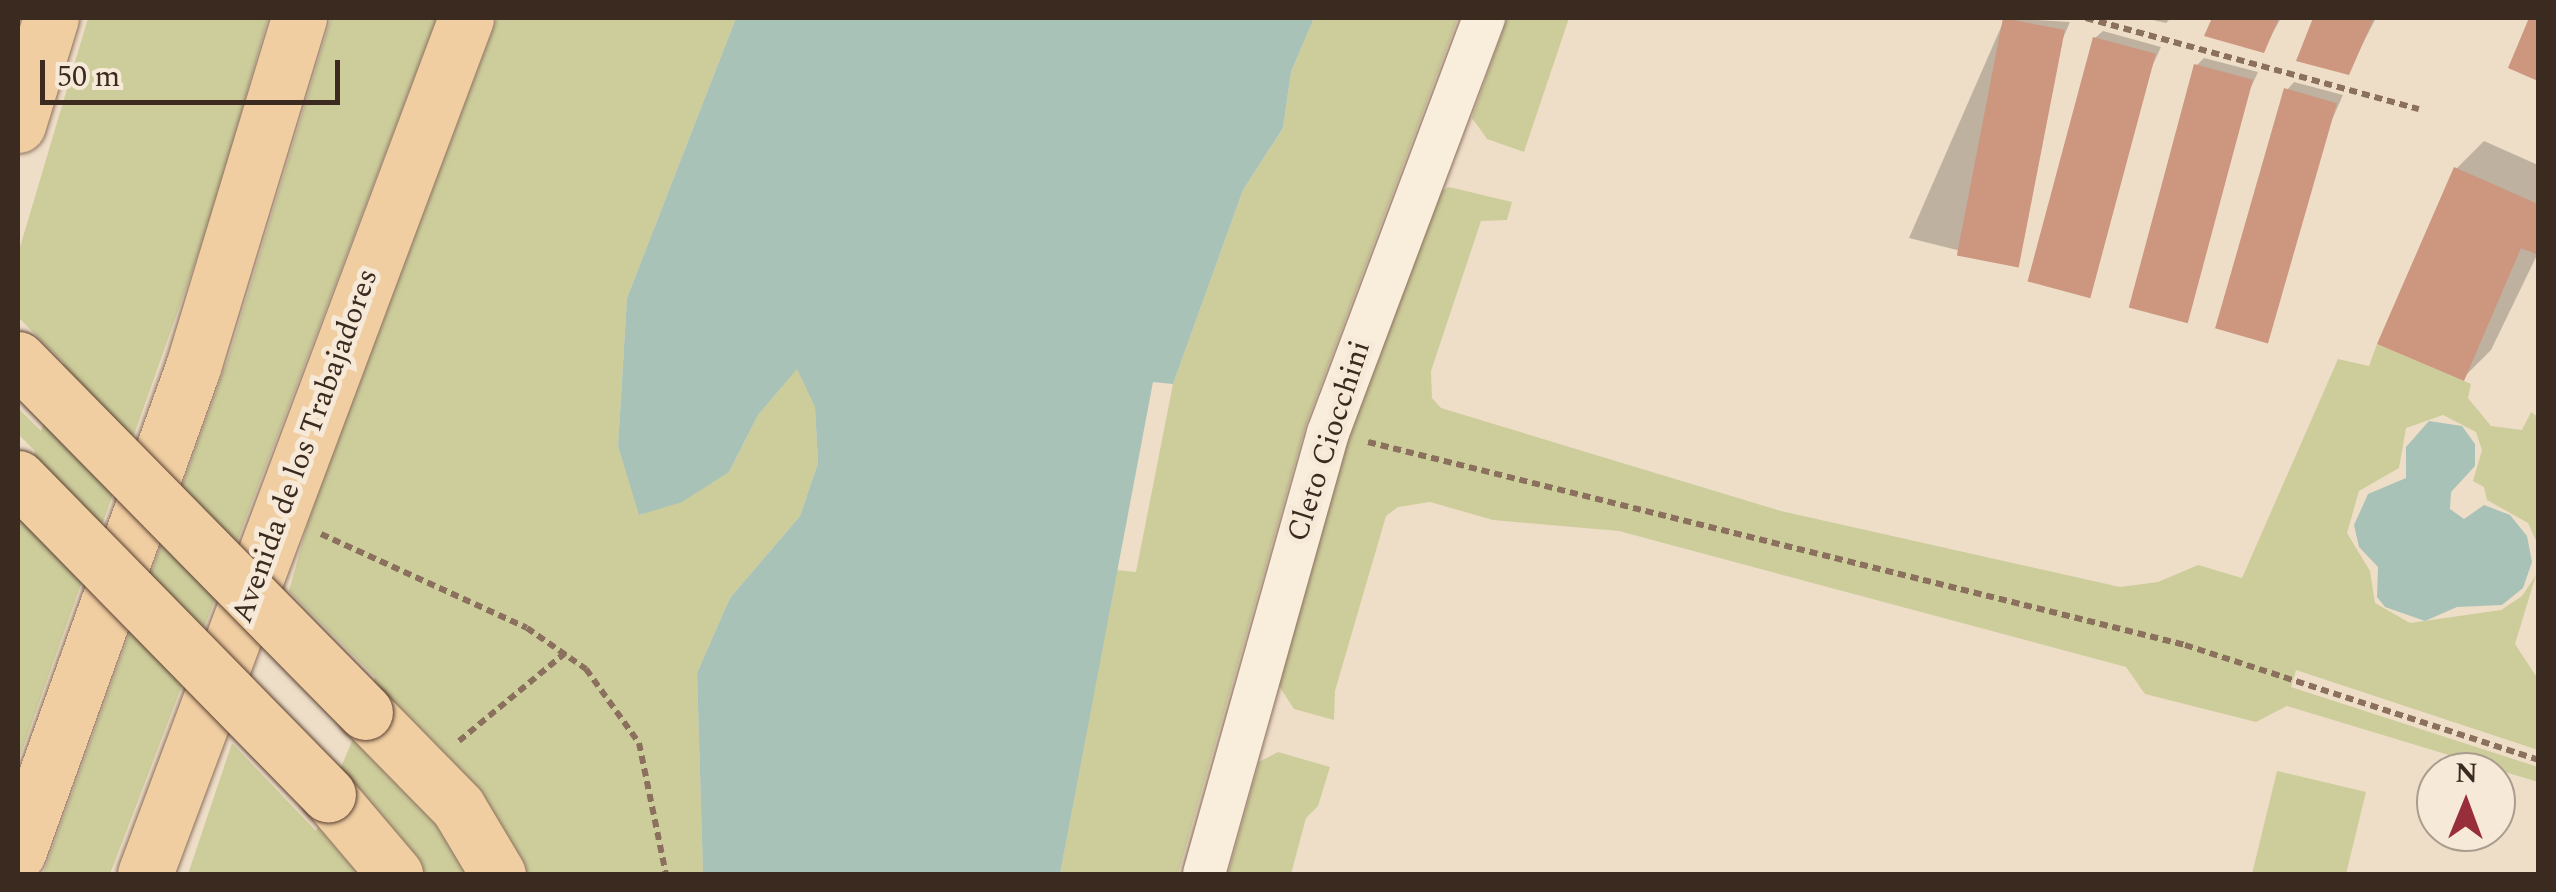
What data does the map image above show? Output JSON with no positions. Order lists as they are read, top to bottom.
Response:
{
  "streets": {
    "main road": ["Avenida de los Trabajadores"],
    "street": ["Cleto Ciocchini"]
  },
  "scale_bar": "50 m",
  "north": "top"
}
